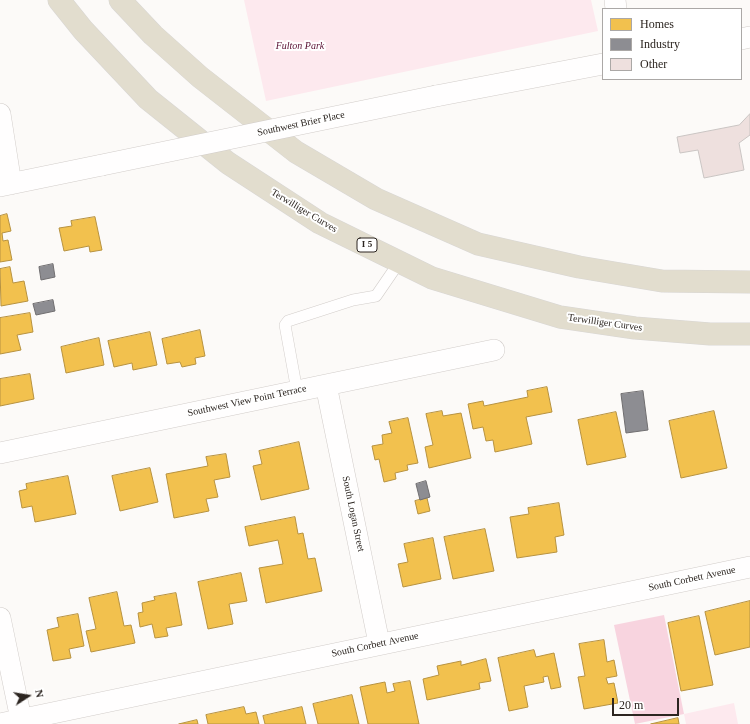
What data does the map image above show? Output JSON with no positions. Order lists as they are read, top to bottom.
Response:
{
  "streets": {
    "highway": ["Terwilliger Curves", "I 5"],
    "street": [
      "Southwest Brier Place",
      "Southwest View Point Terrace",
      "South Logan Street",
      "South Corbett Avenue"
    ]
  },
  "crossings": [
    ["Southwest View Point Terrace", "South Logan Street"],
    ["South Logan Street", "South Corbett Avenue"]
  ],
  "parks": ["Fulton Park"],
  "legend": ["Homes", "Industry", "Other"],
  "scale_bar": "20 m",
  "north": "right"
}
